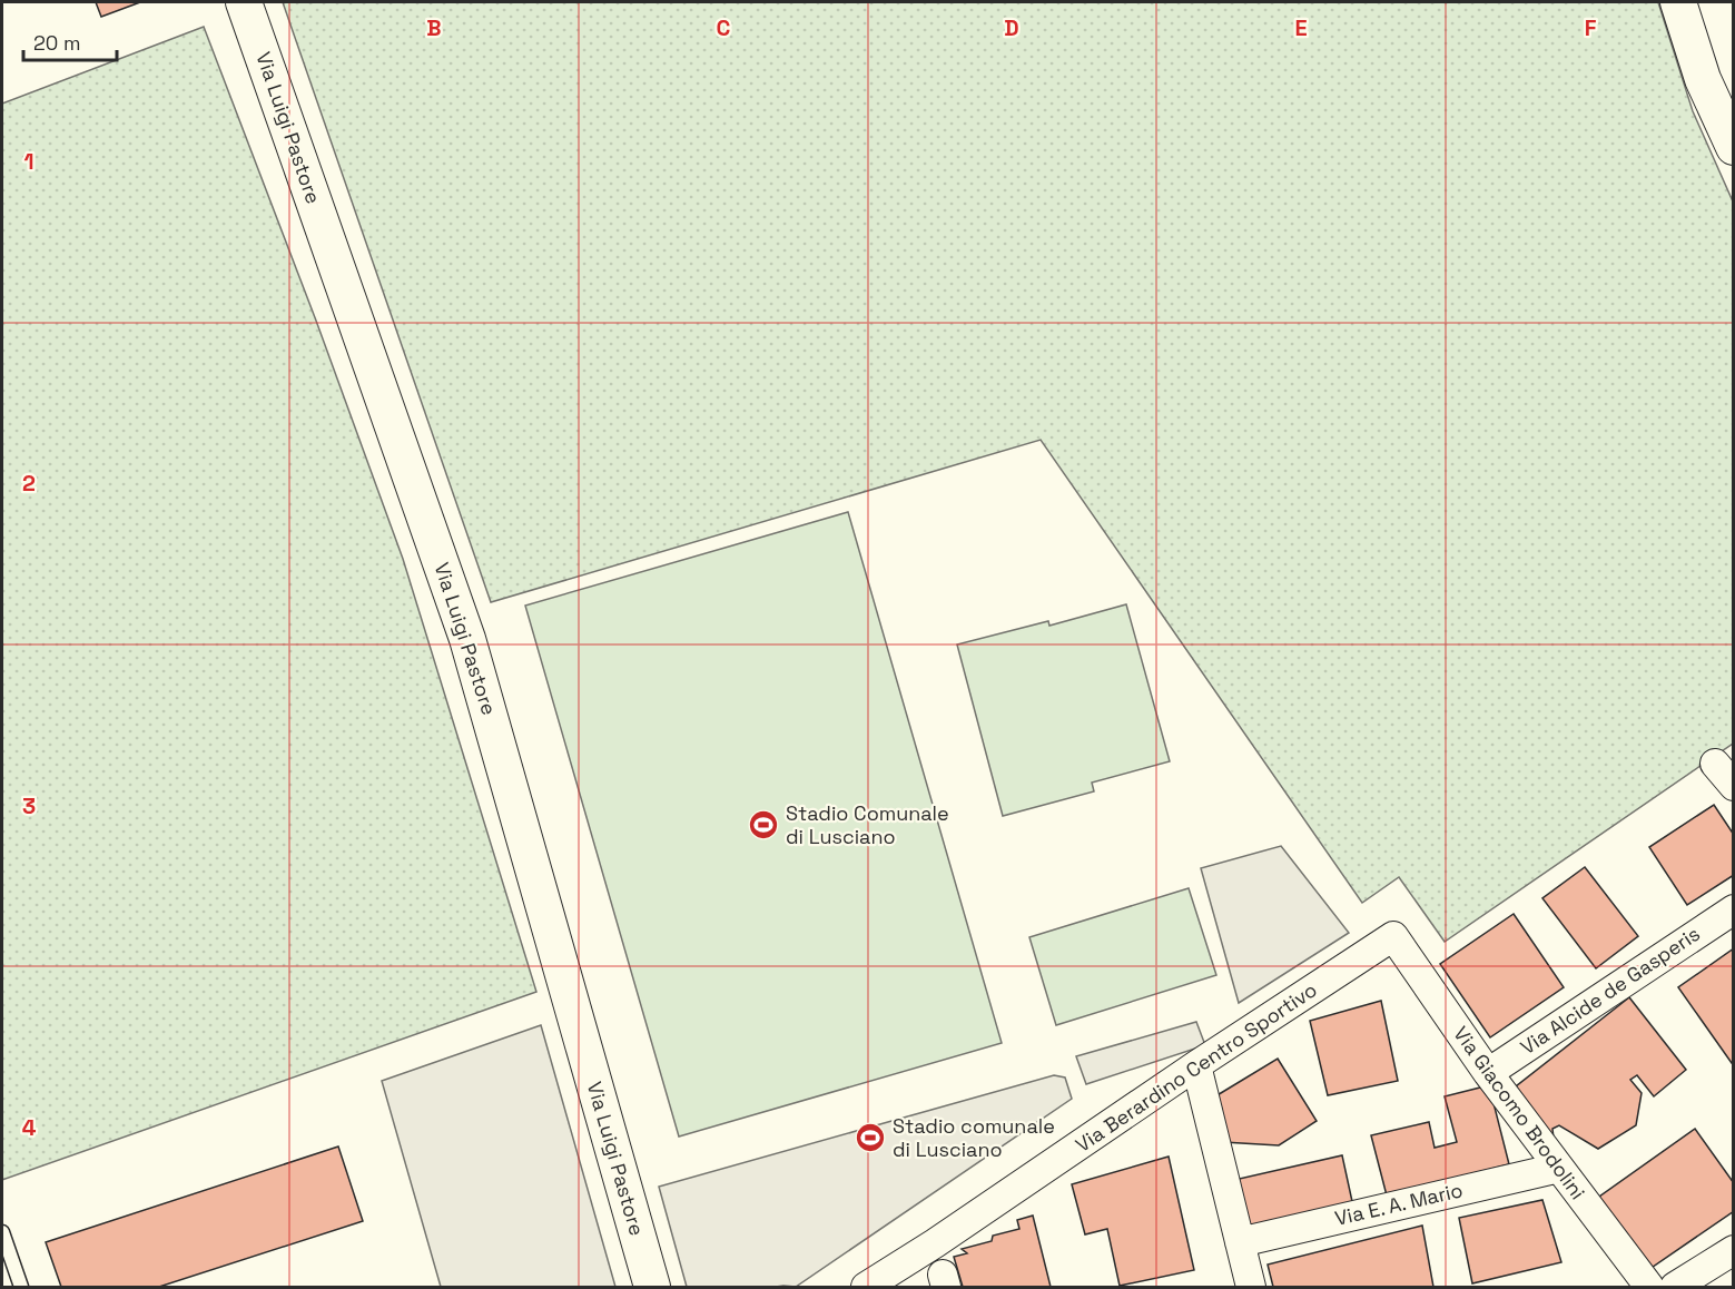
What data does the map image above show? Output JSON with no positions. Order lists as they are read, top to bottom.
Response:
{
  "streets": {
    "street": [
      "Via Luigi Pastore",
      "Via Alcide de Gasperis",
      "Via Berardino Centro Sportivo",
      "Via Giacomo Brodolini",
      "Via E. A. Mario"
    ]
  },
  "crossings": [
    ["Via Alcide de Gasperis", "Via Giacomo Brodolini"],
    ["Via Berardino Centro Sportivo", "Via Giacomo Brodolini"],
    ["Via Giacomo Brodolini", "Via E. A. Mario"]
  ],
  "places": {
    "sports": ["Stadio Comunale di Lusciano", "Stadio comunale di Lusciano"]
  },
  "scale_bar": "20 m",
  "grid": {
    "columns": [
      "B",
      "C",
      "D",
      "E",
      "F"
    ],
    "rows": [
      "1",
      "2",
      "3",
      "4"
    ]
  }
}
